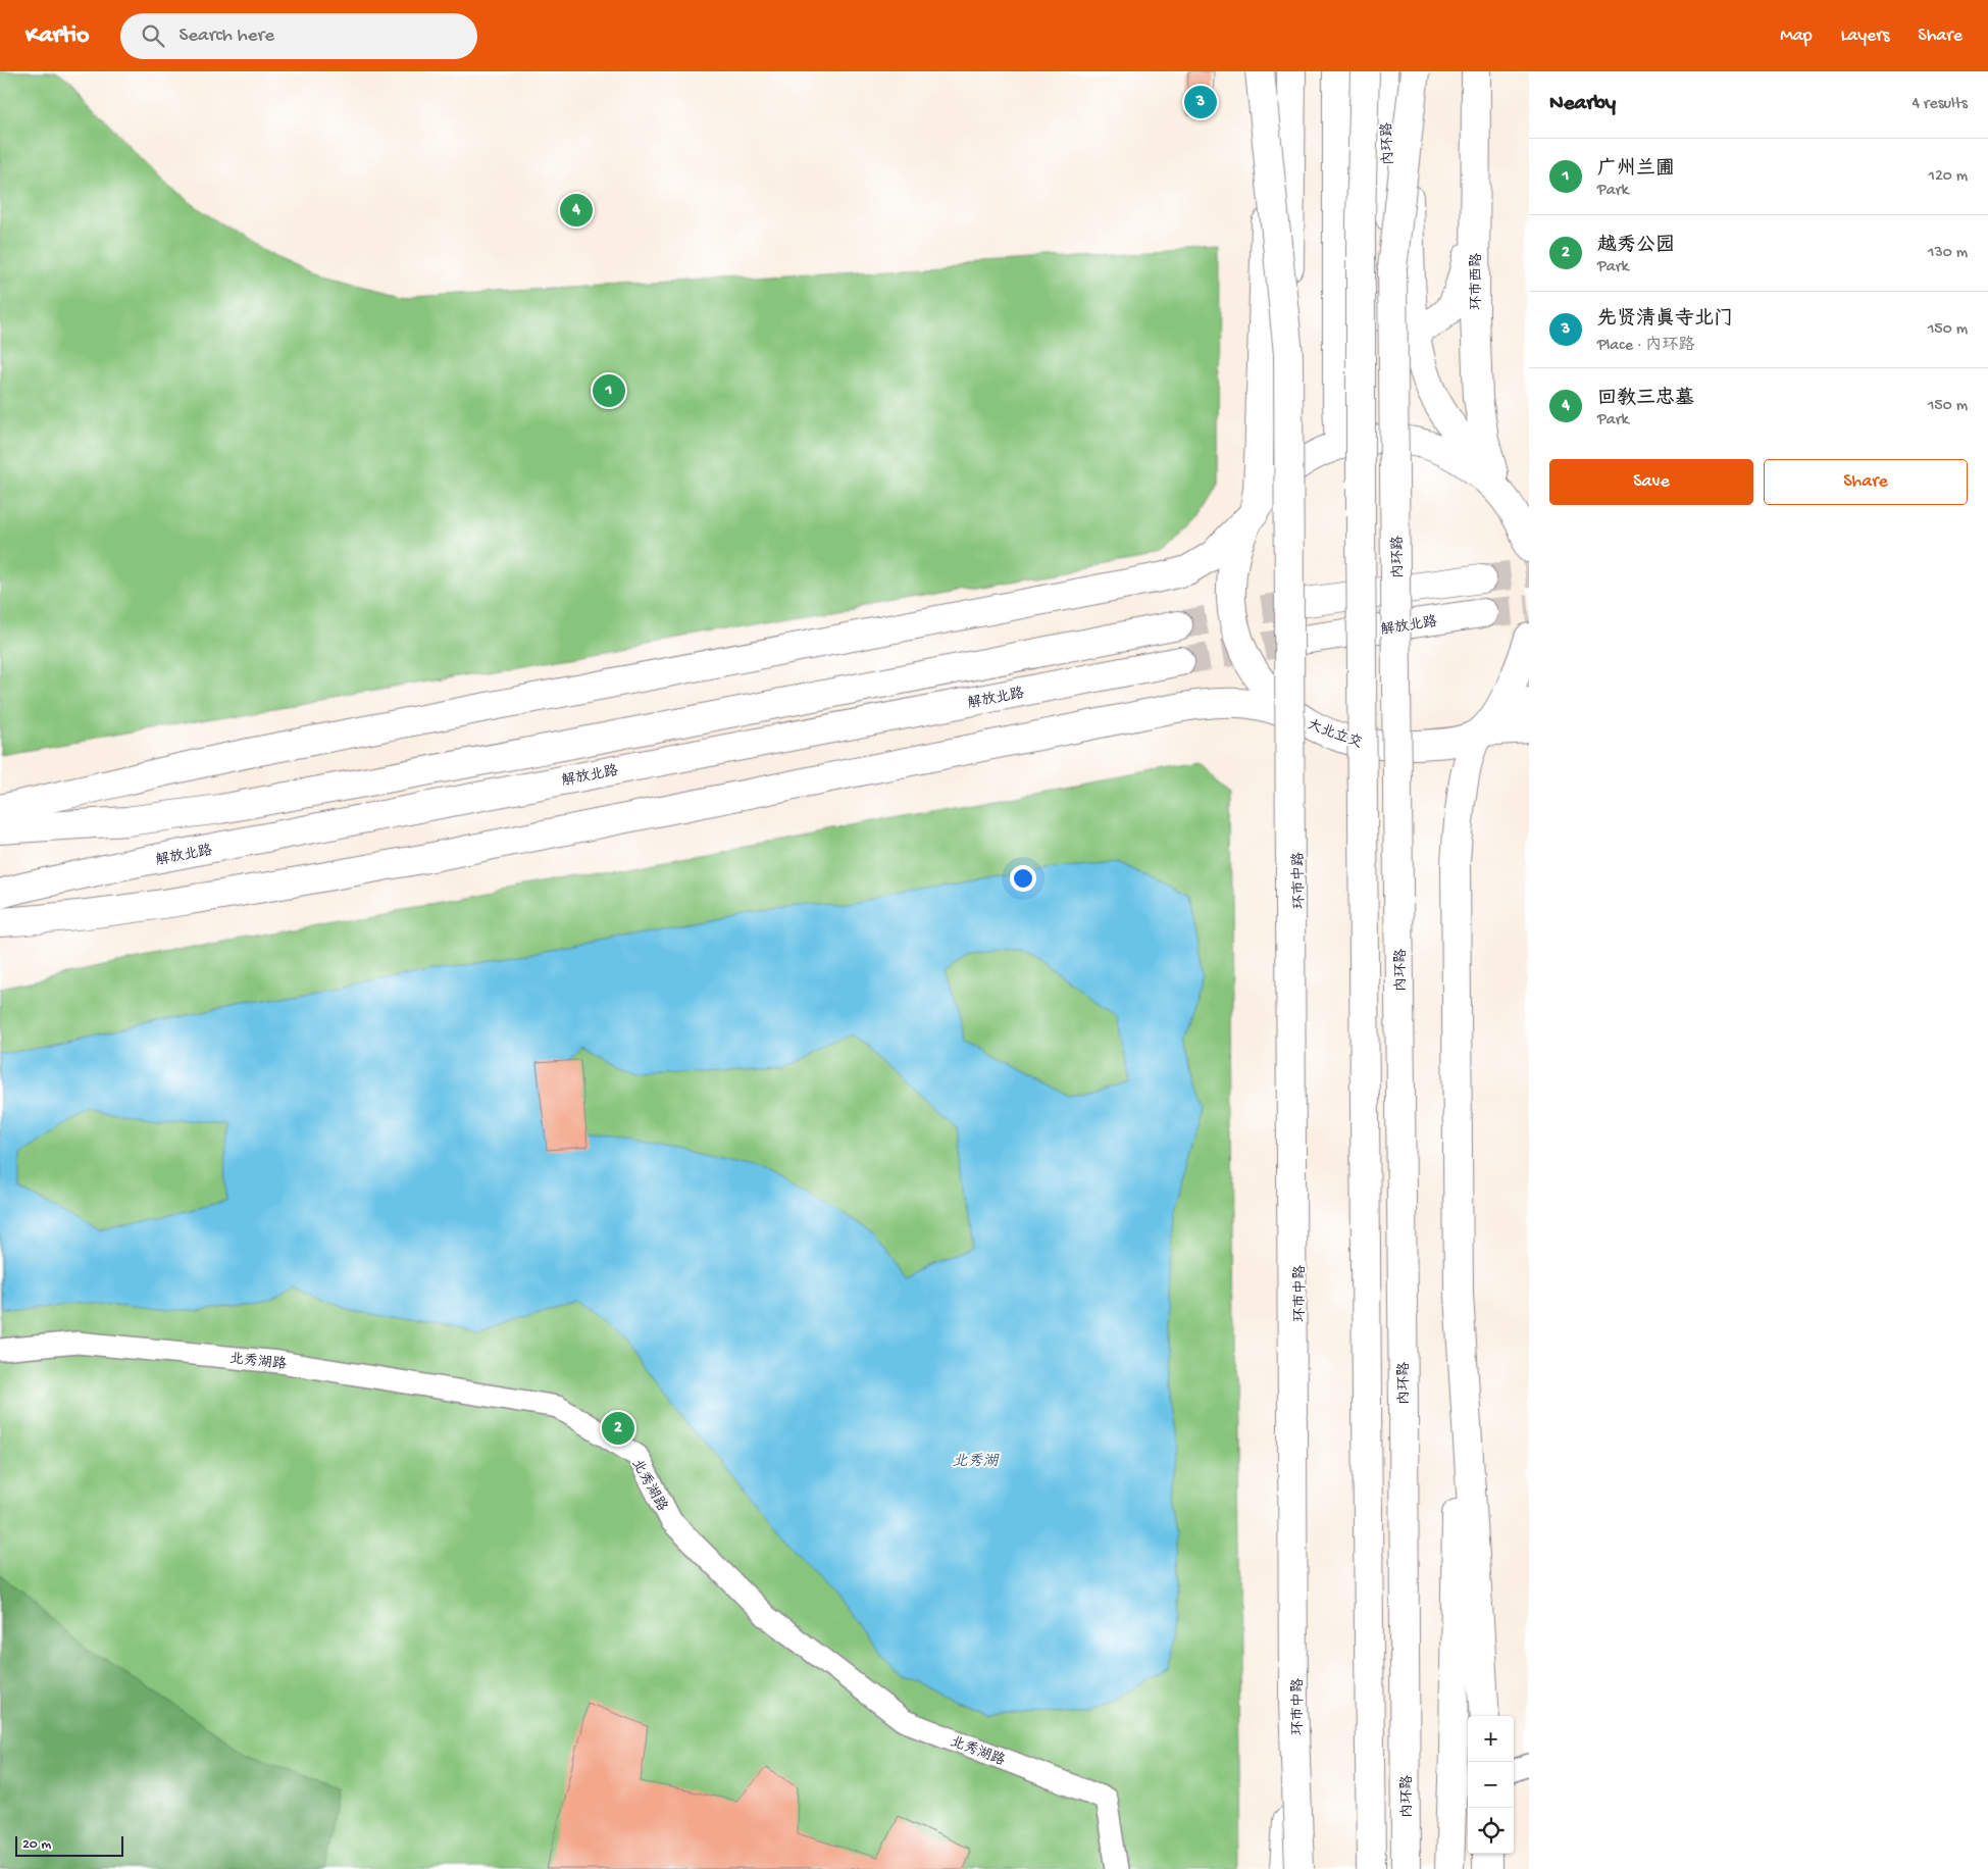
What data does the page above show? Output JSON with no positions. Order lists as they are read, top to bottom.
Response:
{
  "streets": {
    "main road": [
      "内环路",
      "环市西路",
      "解放北路",
      "大北立交",
      "环市中路"
    ],
    "lane": ["北秀湖路"]
  },
  "crossings": [
    ["环市西路", "大北立交"],
    ["大北立交", "环市中路"]
  ],
  "water": ["北秀湖"],
  "scale_bar": "20 m",
  "page": {
    "header": "Kartio",
    "search": "Search here",
    "nav": ["Map", "Layers", "Share"],
    "heading": ["Nearby", "4 results"],
    "pins": [
      "3",
      "4",
      "1",
      "2"
    ],
    "list": [
      {
        "mark": "1",
        "name": "广州兰圃",
        "note": "Park",
        "value": "120 m"
      },
      {
        "mark": "2",
        "name": "越秀公园",
        "note": "Park",
        "value": "130 m"
      },
      {
        "mark": "3",
        "name": "先贤清真寺北门",
        "note": "Place · 内环路",
        "value": "150 m"
      },
      {
        "mark": "4",
        "name": "回教三忠墓",
        "note": "Park",
        "value": "150 m"
      }
    ],
    "buttons": ["Save", "Share"],
    "map_buttons": ["+", "−"],
    "scale": "20 m"
  }
}
